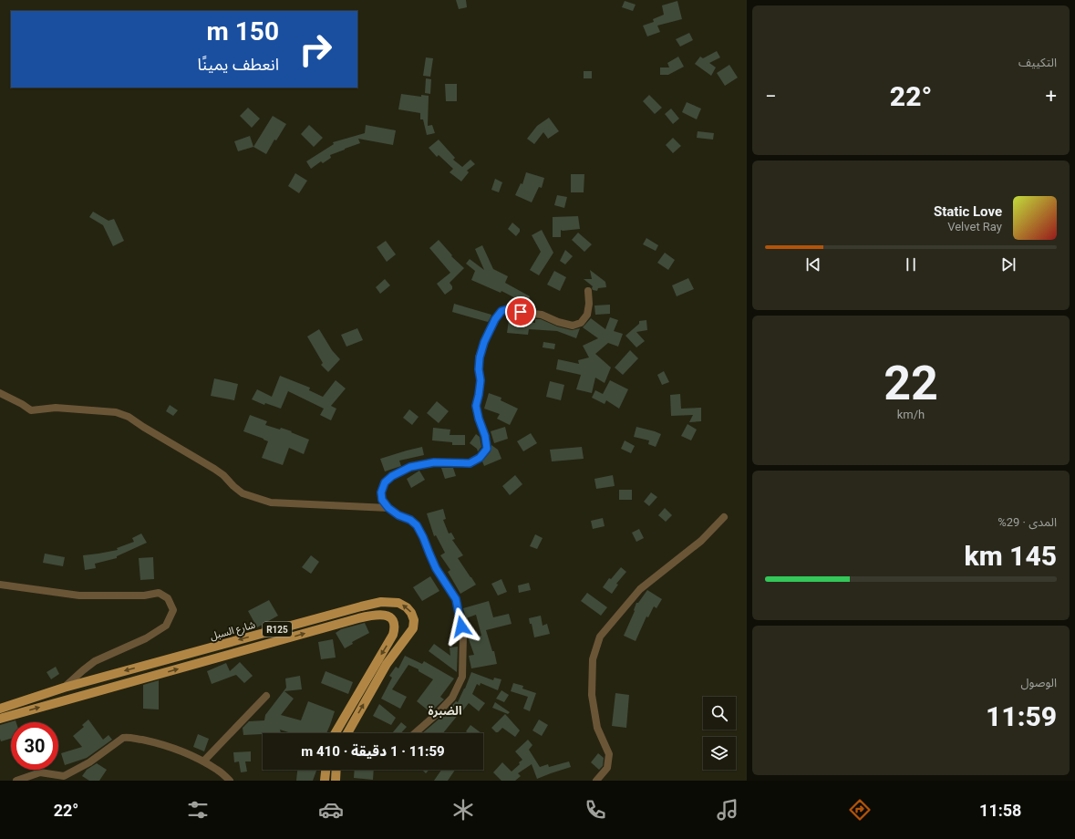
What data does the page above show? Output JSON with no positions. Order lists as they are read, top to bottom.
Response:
{
  "streets": {
    "main road": ["R125", "شارع السبل"]
  },
  "districts": ["الضبرة"],
  "page": {
    "tile": [
      "التكييف",
      ["22", "km/h"],
      ["المدى · 29%", "145 km"],
      ["الوصول", "11:59"]
    ],
    "turn": ["150 m", "انعطف يمينًا"],
    "heat": ["−", "22°", "+"],
    "song": ["Static Love", "Velvet Ray"],
    "limit": "30",
    "trip": "11:59 · 1 دقيقة · 410 m",
    "tabs": ["11:58", "22°"]
  }
}
